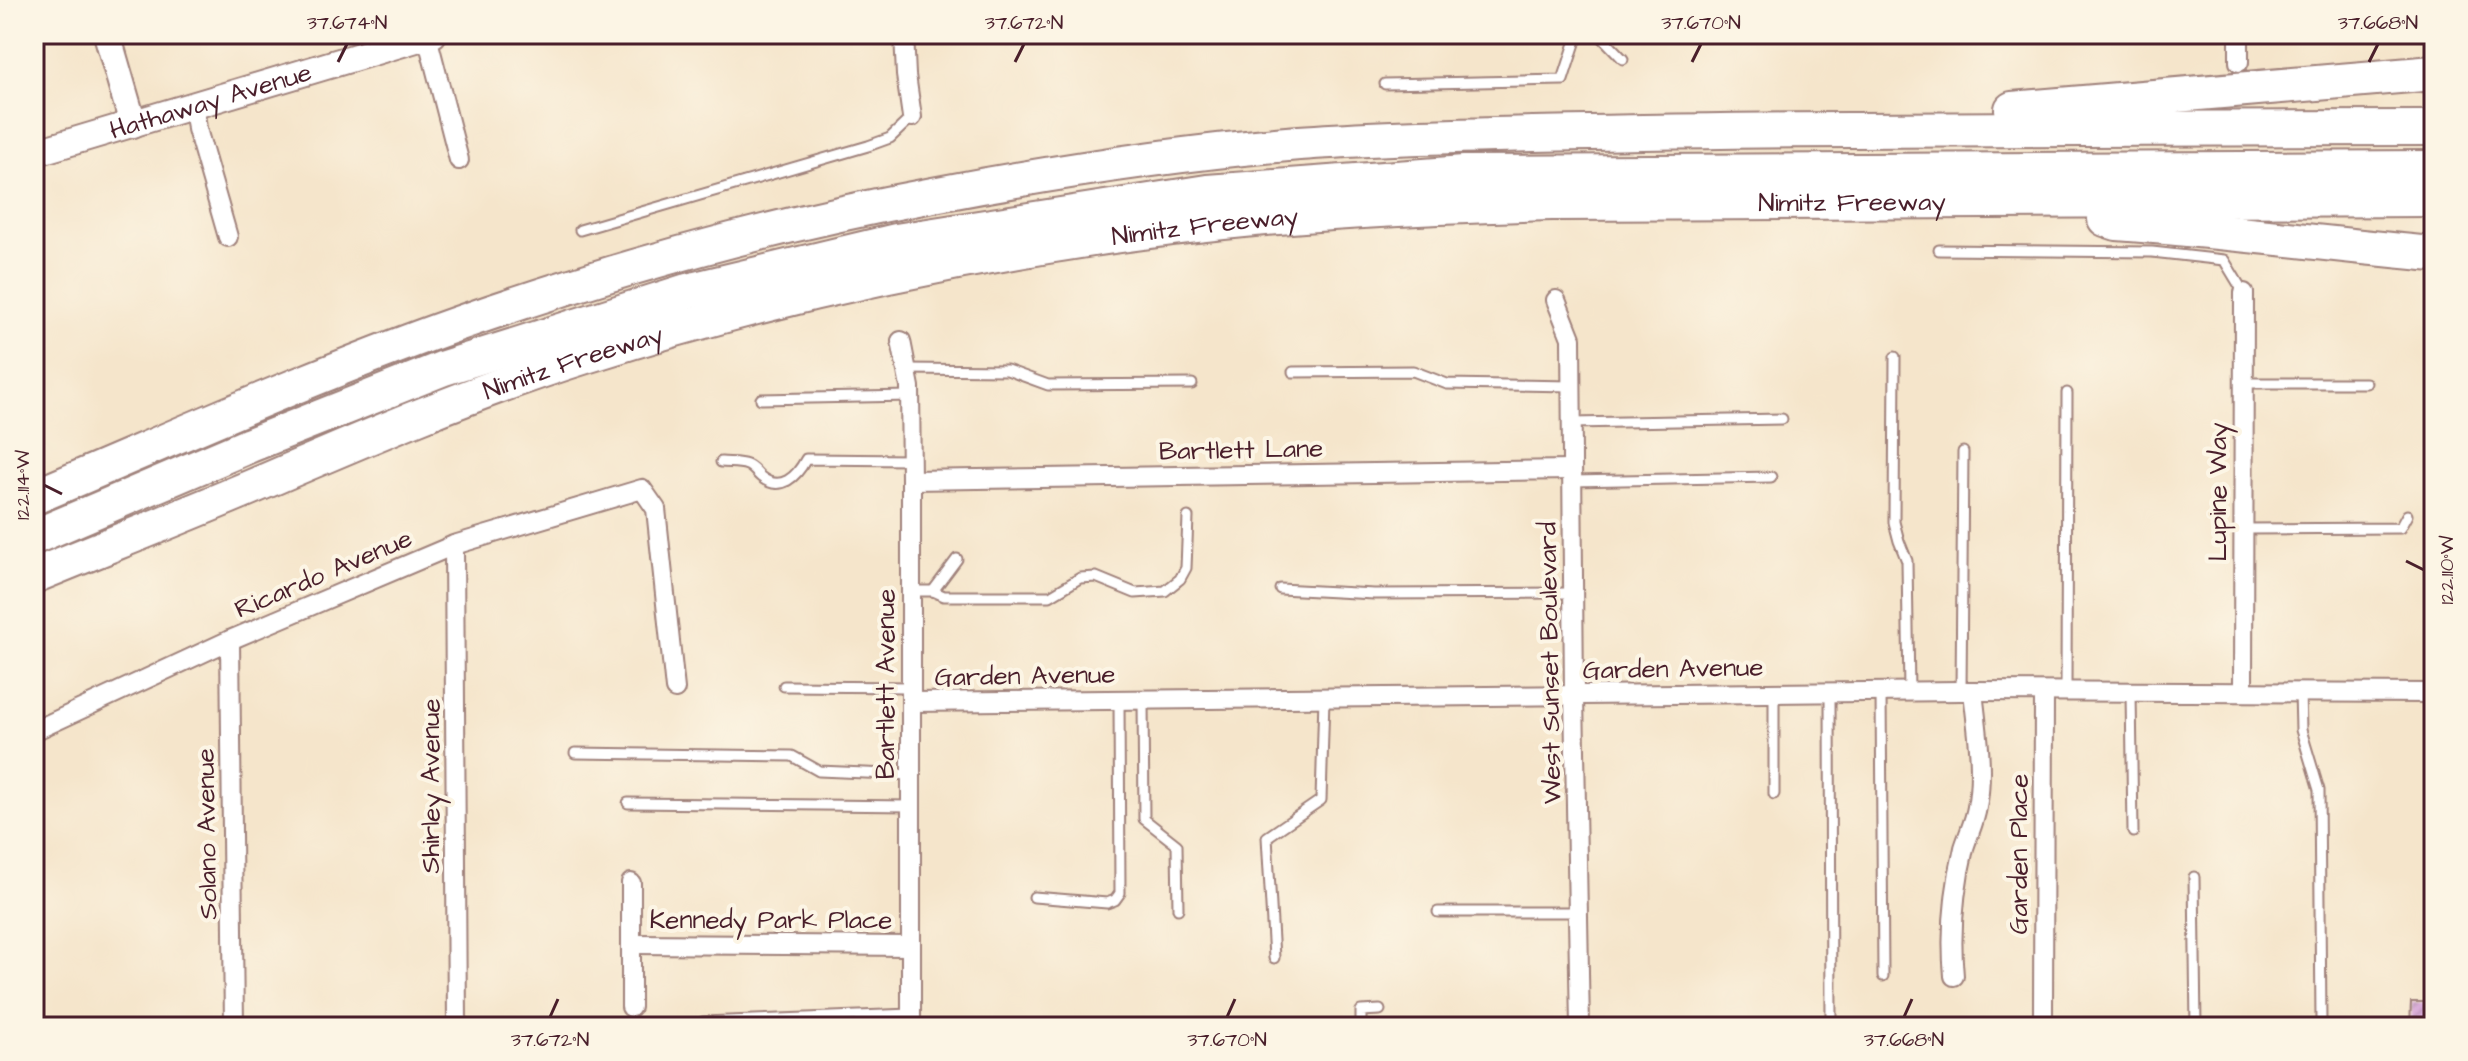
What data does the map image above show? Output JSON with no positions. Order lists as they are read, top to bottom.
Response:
{
  "streets": {
    "highway": ["Nimitz Freeway"],
    "street": [
      "Hathaway Avenue",
      "Bartlett Lane",
      "Lupine Way",
      "Ricardo Avenue",
      "West Sunset Boulevard",
      "Garden Avenue",
      "Bartlett Avenue",
      "Shirley Avenue",
      "Solano Avenue",
      "Garden Place",
      "Kennedy Park Place"
    ]
  },
  "crossings": [
    ["Bartlett Lane", "West Sunset Boulevard"],
    ["Bartlett Lane", "Bartlett Avenue"],
    ["Lupine Way", "Garden Avenue"],
    ["Ricardo Avenue", "Shirley Avenue"],
    ["Ricardo Avenue", "Solano Avenue"],
    ["West Sunset Boulevard", "Garden Avenue"],
    ["Garden Avenue", "Bartlett Avenue"],
    ["Garden Avenue", "Garden Place"],
    ["Bartlett Avenue", "Kennedy Park Place"]
  ],
  "coordinates": [
    "37.674°N",
    "37.672°N",
    "37.670°N",
    "37.668°N",
    "122.114°W",
    "122.110°W"
  ]
}
